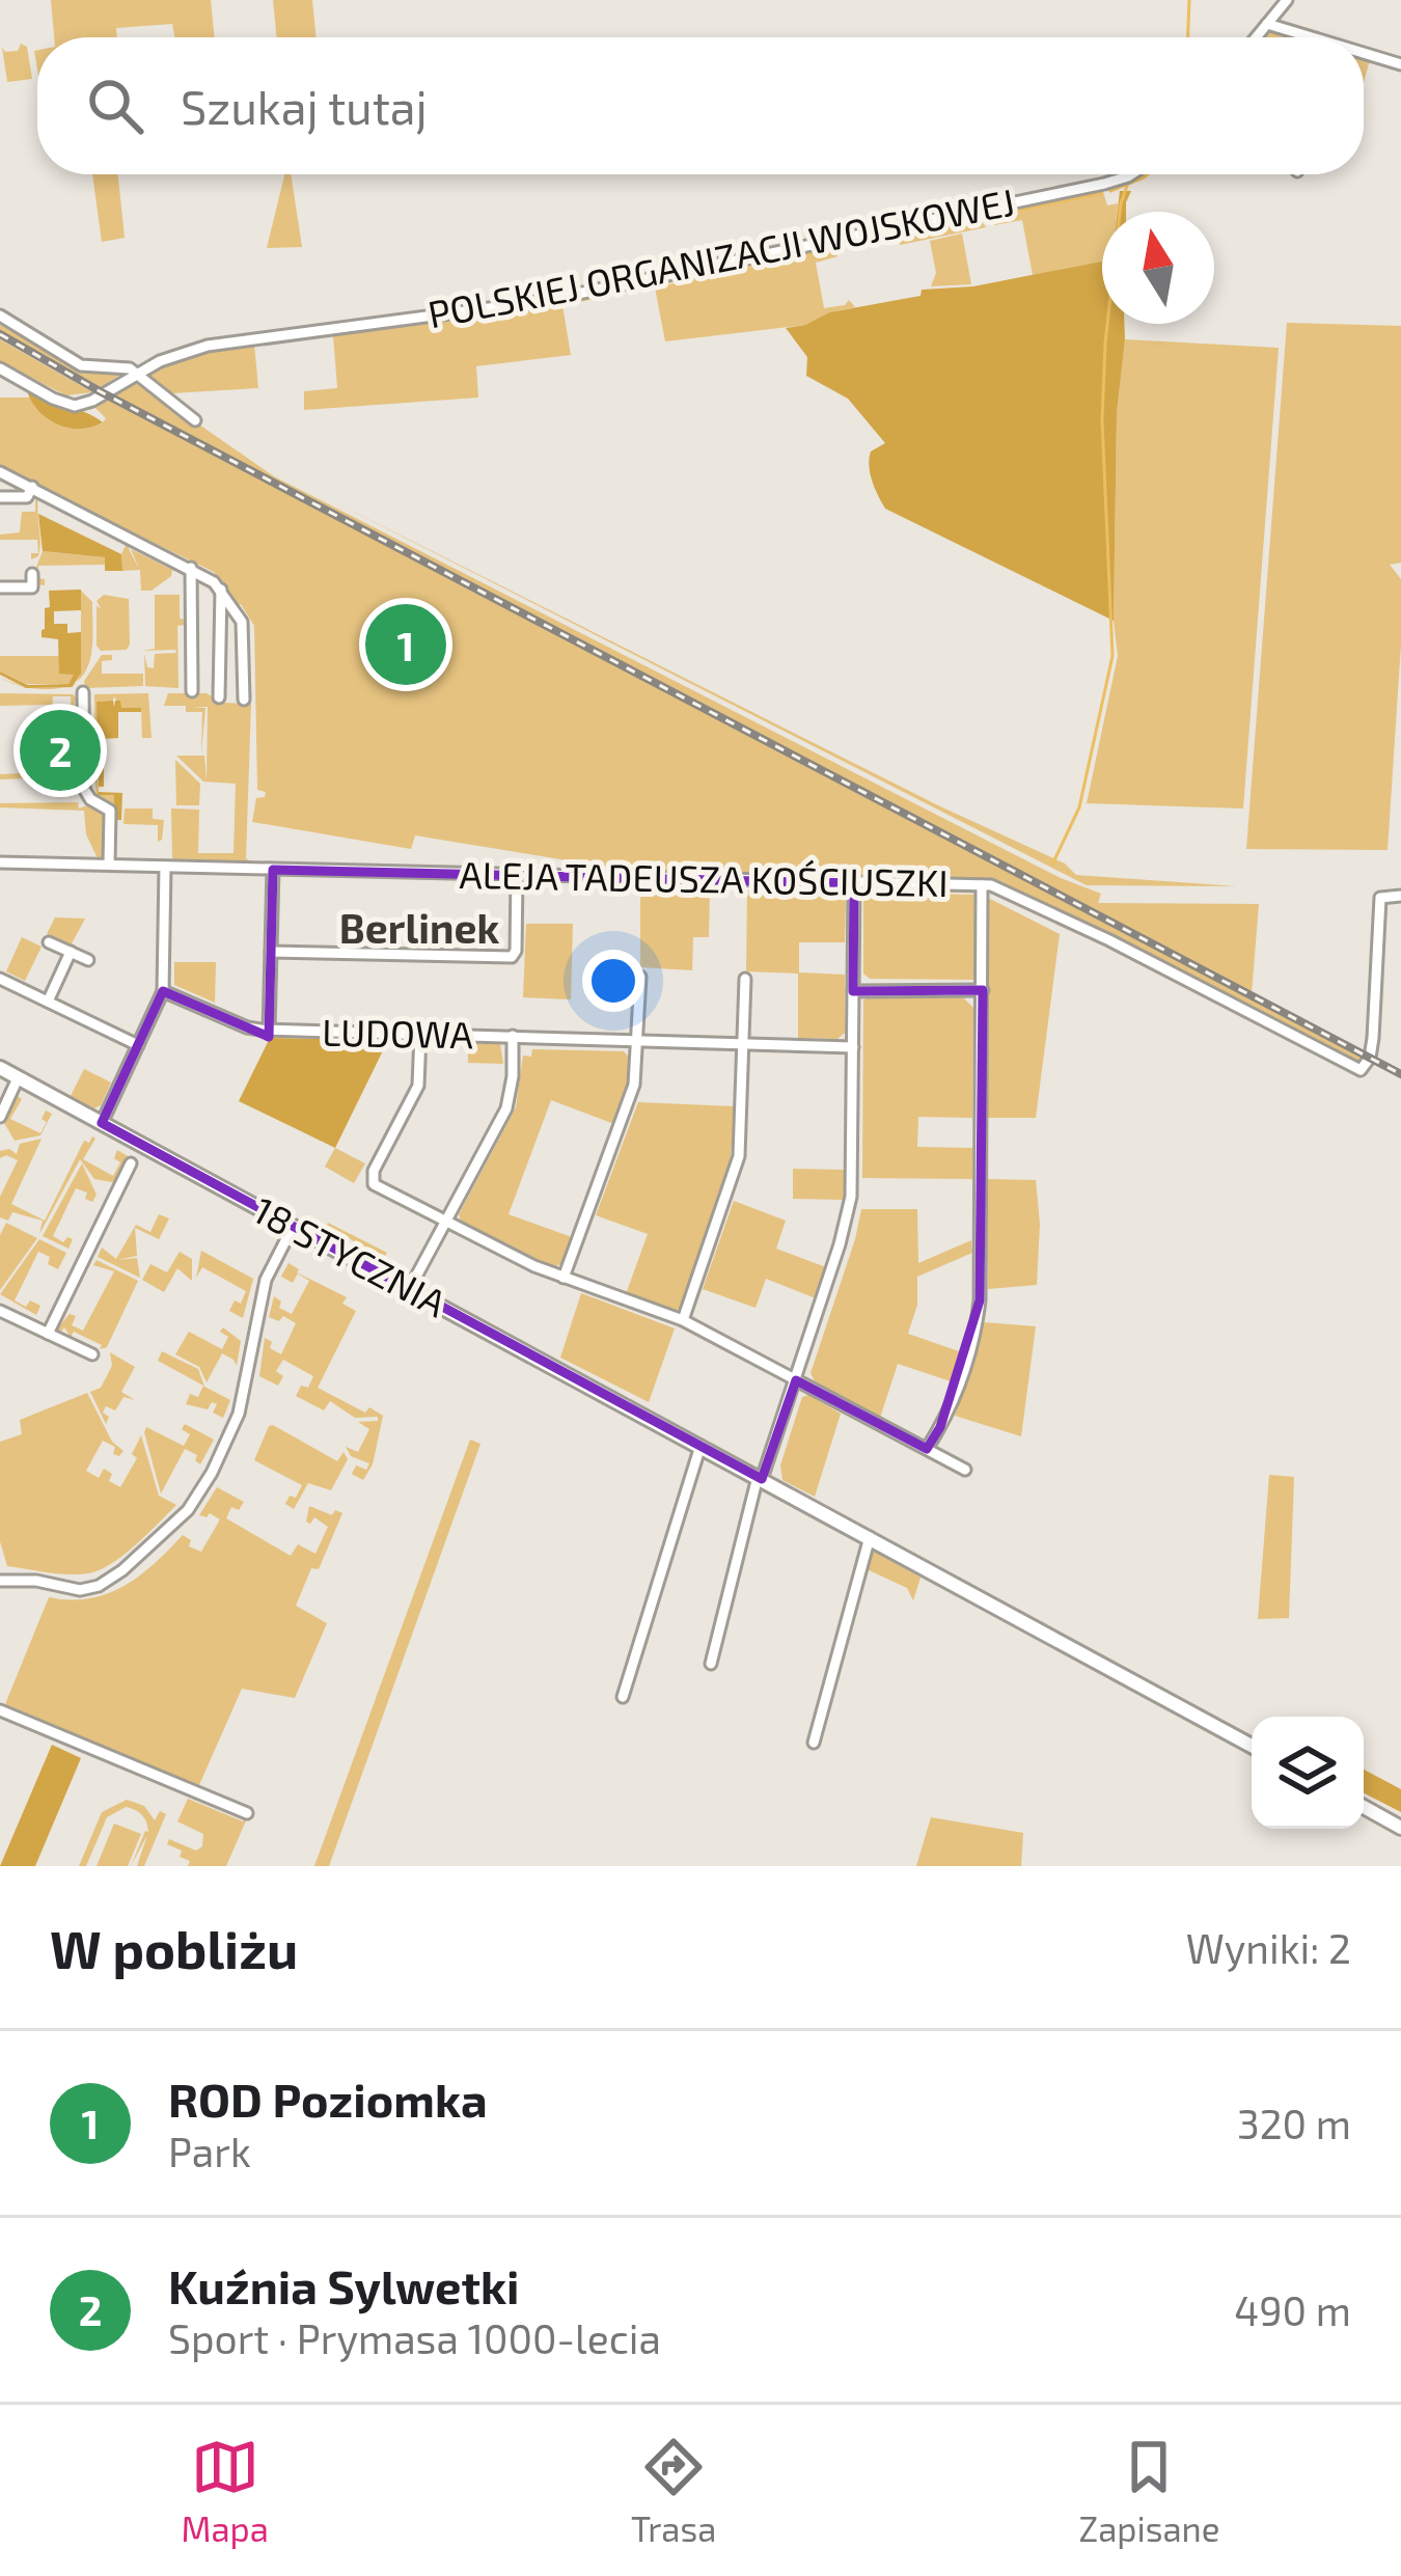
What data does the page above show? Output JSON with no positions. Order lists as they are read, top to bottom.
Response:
{
  "streets": {
    "main road": ["18 STYCZNIA"],
    "street": ["POLSKIEJ ORGANIZACJI WOJSKOWEJ", "ALEJA TADEUSZA KOŚCIUSZKI", "LUDOWA"]
  },
  "districts": ["Berlinek"],
  "north": "top",
  "page": {
    "search": "Szukaj tutaj",
    "pins": ["1", "2"],
    "heading": ["W pobliżu", "Wyniki: 2"],
    "list": [
      {
        "mark": "1",
        "name": "ROD Poziomka",
        "note": "Park",
        "value": "320 m"
      },
      {
        "mark": "2",
        "name": "Kuźnia Sylwetki",
        "note": "Sport · Prymasa 1000-lecia",
        "value": "490 m"
      }
    ],
    "nav": ["Mapa", "Trasa", "Zapisane"]
  }
}
